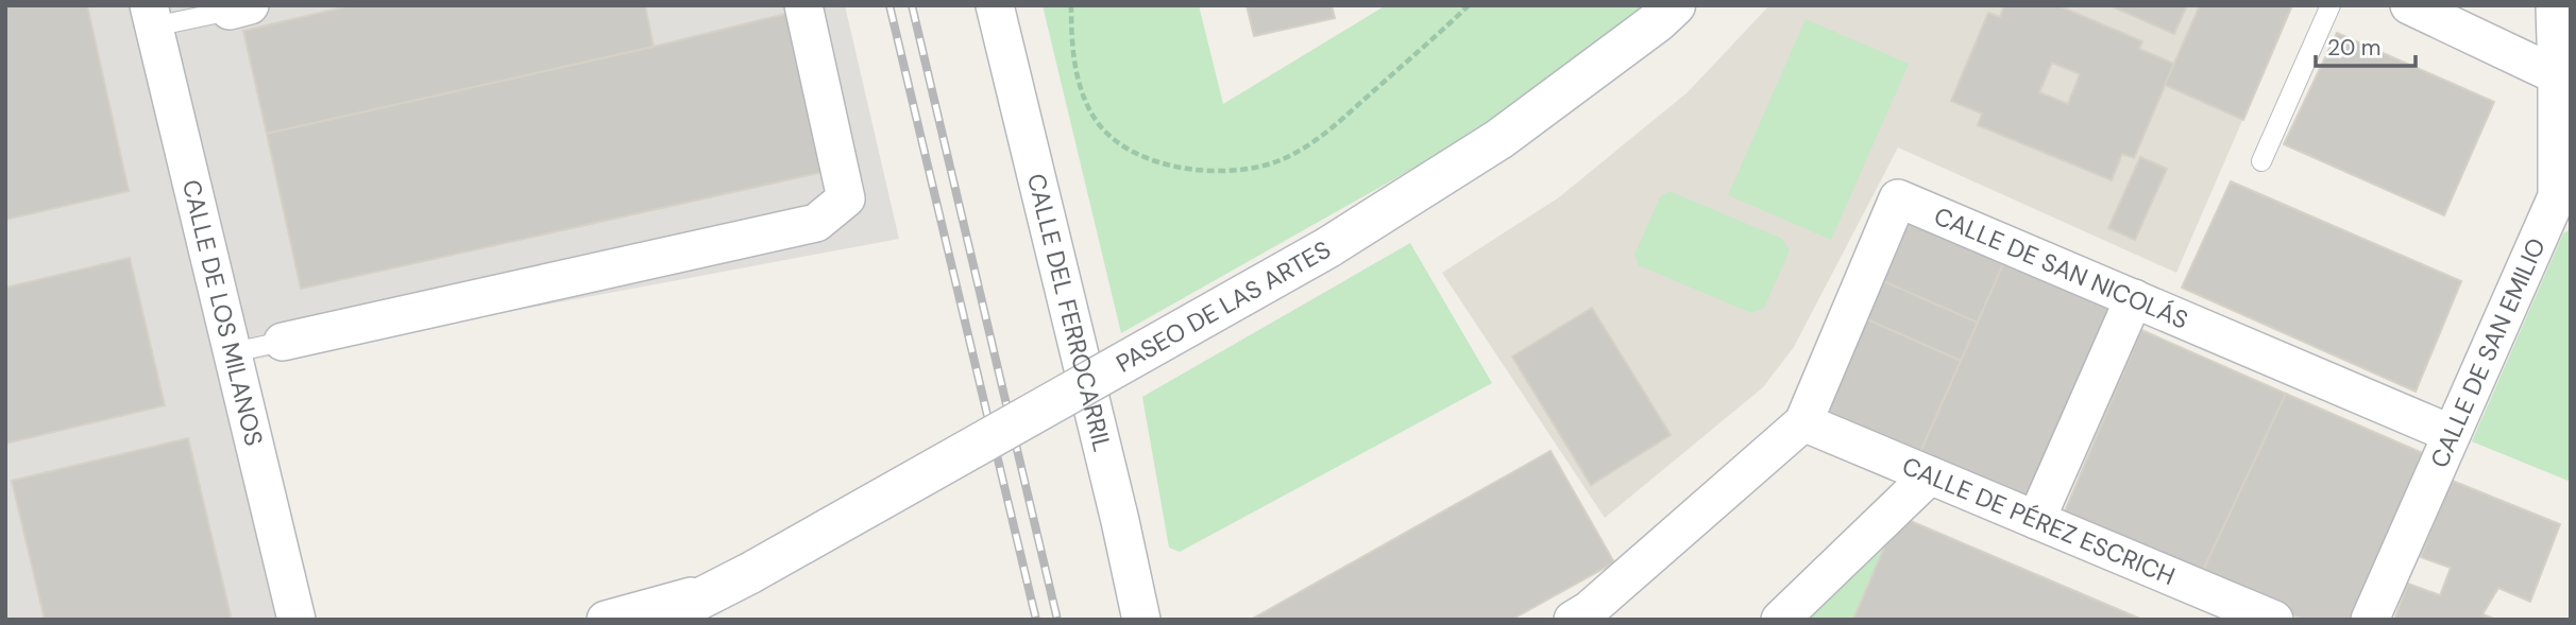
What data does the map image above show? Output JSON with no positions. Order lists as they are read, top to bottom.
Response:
{
  "streets": {
    "main road": ["PASEO DE LAS ARTES"],
    "street": [
      "CALLE DE SAN NICOLÁS",
      "CALLE DE LOS MILANOS",
      "CALLE DEL FERROCARRIL",
      "CALLE DE SAN EMILIO",
      "CALLE DE PÉREZ ESCRICH"
    ]
  },
  "crossings": [
    ["CALLE DE SAN NICOLÁS", "CALLE DE SAN EMILIO"],
    ["CALLE DE SAN NICOLÁS", "CALLE DE PÉREZ ESCRICH"]
  ],
  "scale_bar": "20 m"
}
